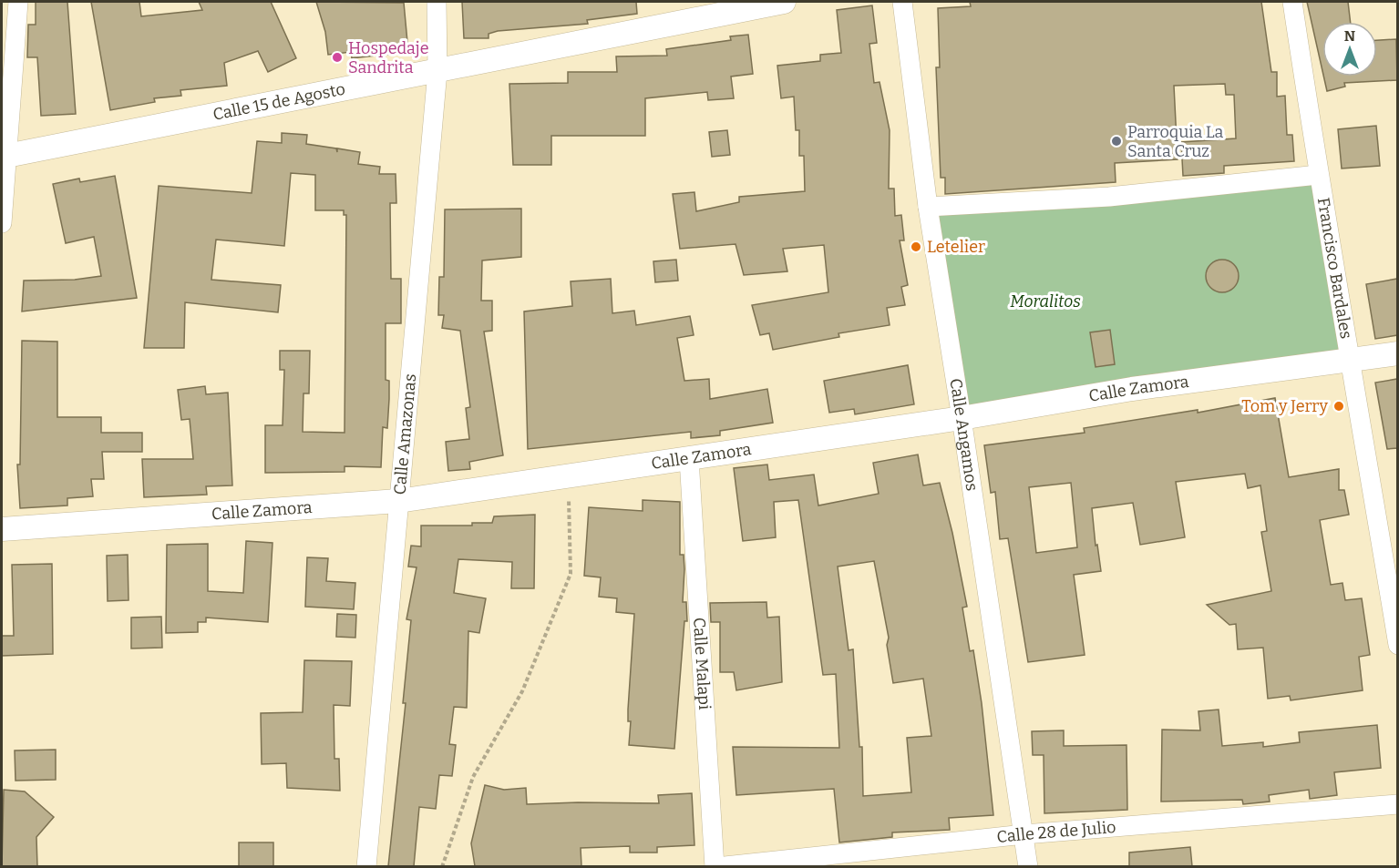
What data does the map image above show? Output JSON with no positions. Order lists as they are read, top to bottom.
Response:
{
  "streets": {
    "street": [
      "Calle 15 de Agosto",
      "Francisco Bardales",
      "Calle Zamora",
      "Calle Amazonas",
      "Calle Angamos",
      "Calle Malapi",
      "Calle 28 de Julio"
    ]
  },
  "crossings": [
    ["Calle 15 de Agosto", "Calle Amazonas"],
    ["Francisco Bardales", "Calle Zamora"],
    ["Calle Zamora", "Calle Amazonas"],
    ["Calle Zamora", "Calle Angamos"],
    ["Calle Zamora", "Calle Malapi"],
    ["Calle Angamos", "Calle 28 de Julio"],
    ["Calle Malapi", "Calle 28 de Julio"]
  ],
  "parks": ["Moralitos"],
  "places": [
    "Hospedaje Sandrita",
    "Parroquia La Santa Cruz",
    "Letelier",
    "Tom y Jerry"
  ],
  "north": "top"
}
